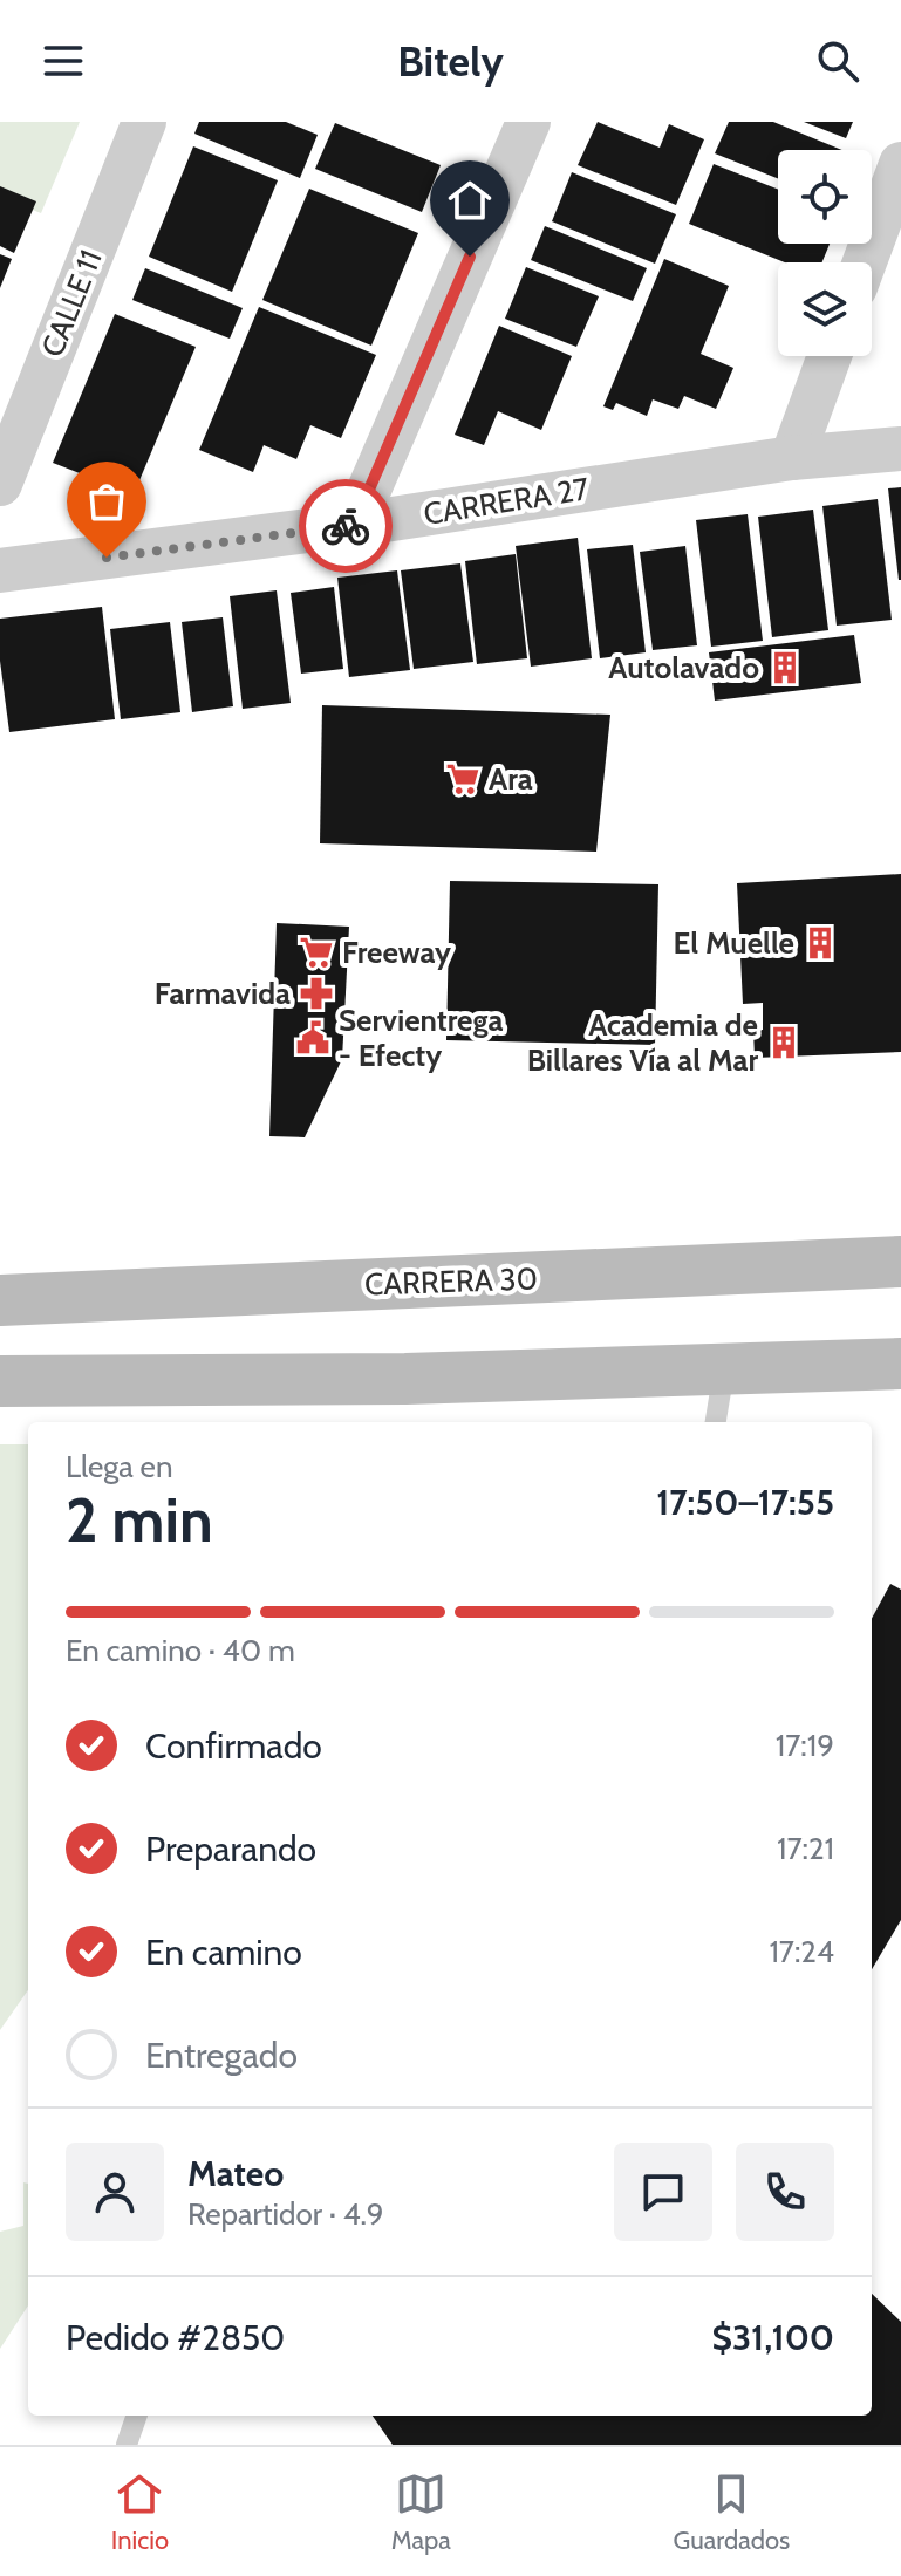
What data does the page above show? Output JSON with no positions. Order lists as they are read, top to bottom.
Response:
{
  "streets": {
    "main road": ["CARRERA 30"],
    "street": ["CALLE 11", "CARRERA 27"]
  },
  "places": {
    "building": ["Autolavado", "El Muelle", "Academia de Billares Vía al Mar"],
    "supermarket": ["Ara", "Freeway"],
    "pharmacy": ["Farmavida"],
    "public building": ["Servientrega - Efecty"]
  },
  "page": {
    "header": "Bitely",
    "heading": ["2 min", "Llega en", "17:50–17:55"],
    "panel": [
      "Mateo",
      "Repartidor · 4.9",
      "Pedido #2850",
      "$31,100"
    ],
    "bar": "En camino · 40 m",
    "list": [
      ["Confirmado", "17:19"],
      ["Preparando", "17:21"],
      ["En camino", "17:24"],
      "Entregado"
    ],
    "tabs": ["Inicio", "Mapa", "Guardados"]
  }
}
